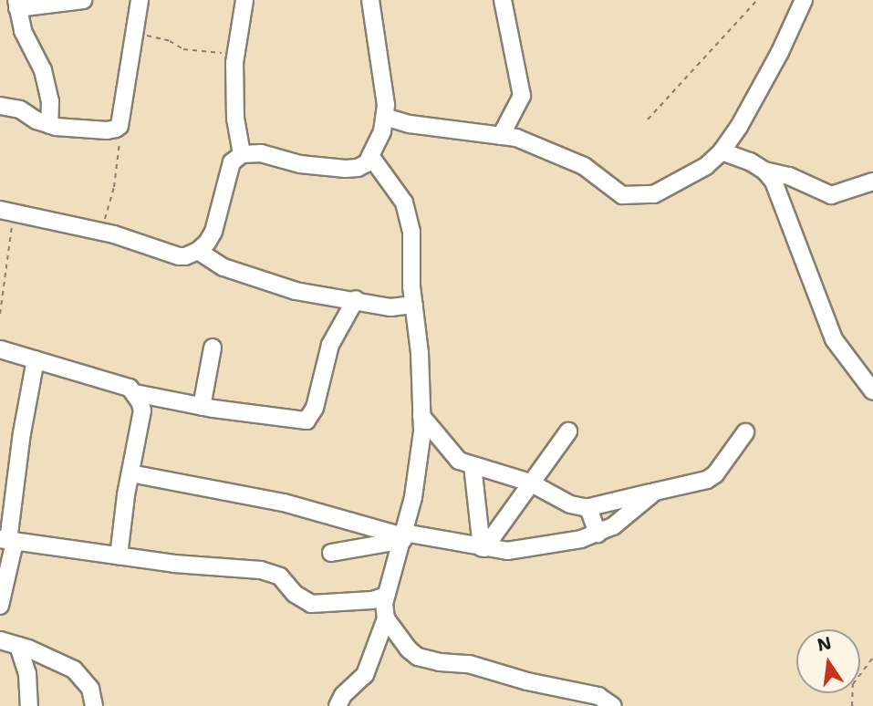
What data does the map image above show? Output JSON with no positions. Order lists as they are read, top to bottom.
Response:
{
  "north": "top"
}
